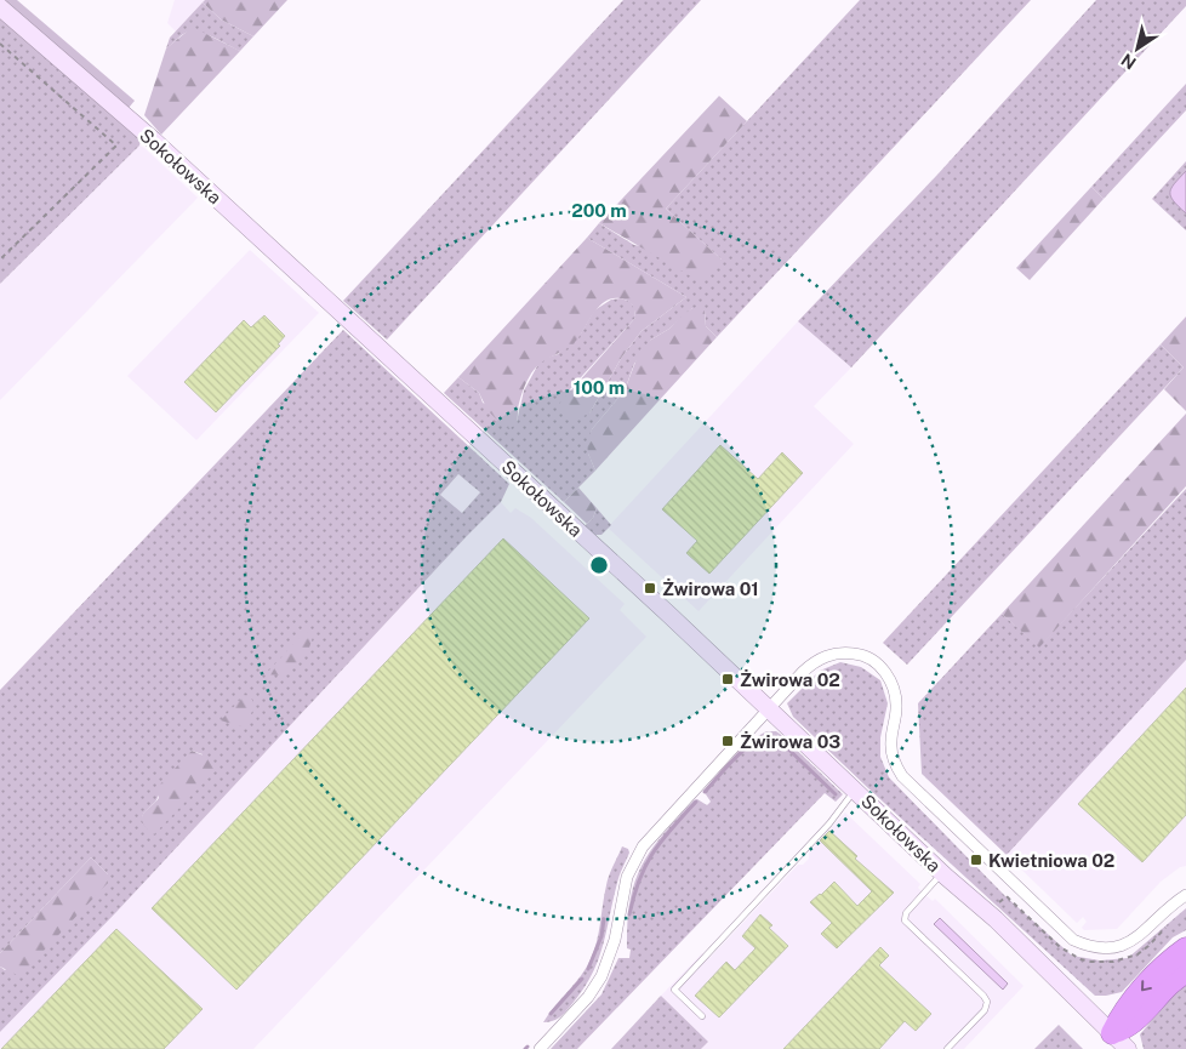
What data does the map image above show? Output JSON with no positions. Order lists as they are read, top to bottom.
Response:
{
  "streets": {
    "street": ["Sokołowska"]
  },
  "places": {
    "transit": [
      "Żwirowa 01",
      "Żwirowa 02",
      "Żwirowa 03",
      "Kwietniowa 02"
    ]
  },
  "north": "bottom left",
  "rings": ["200 m", "100 m"]
}
